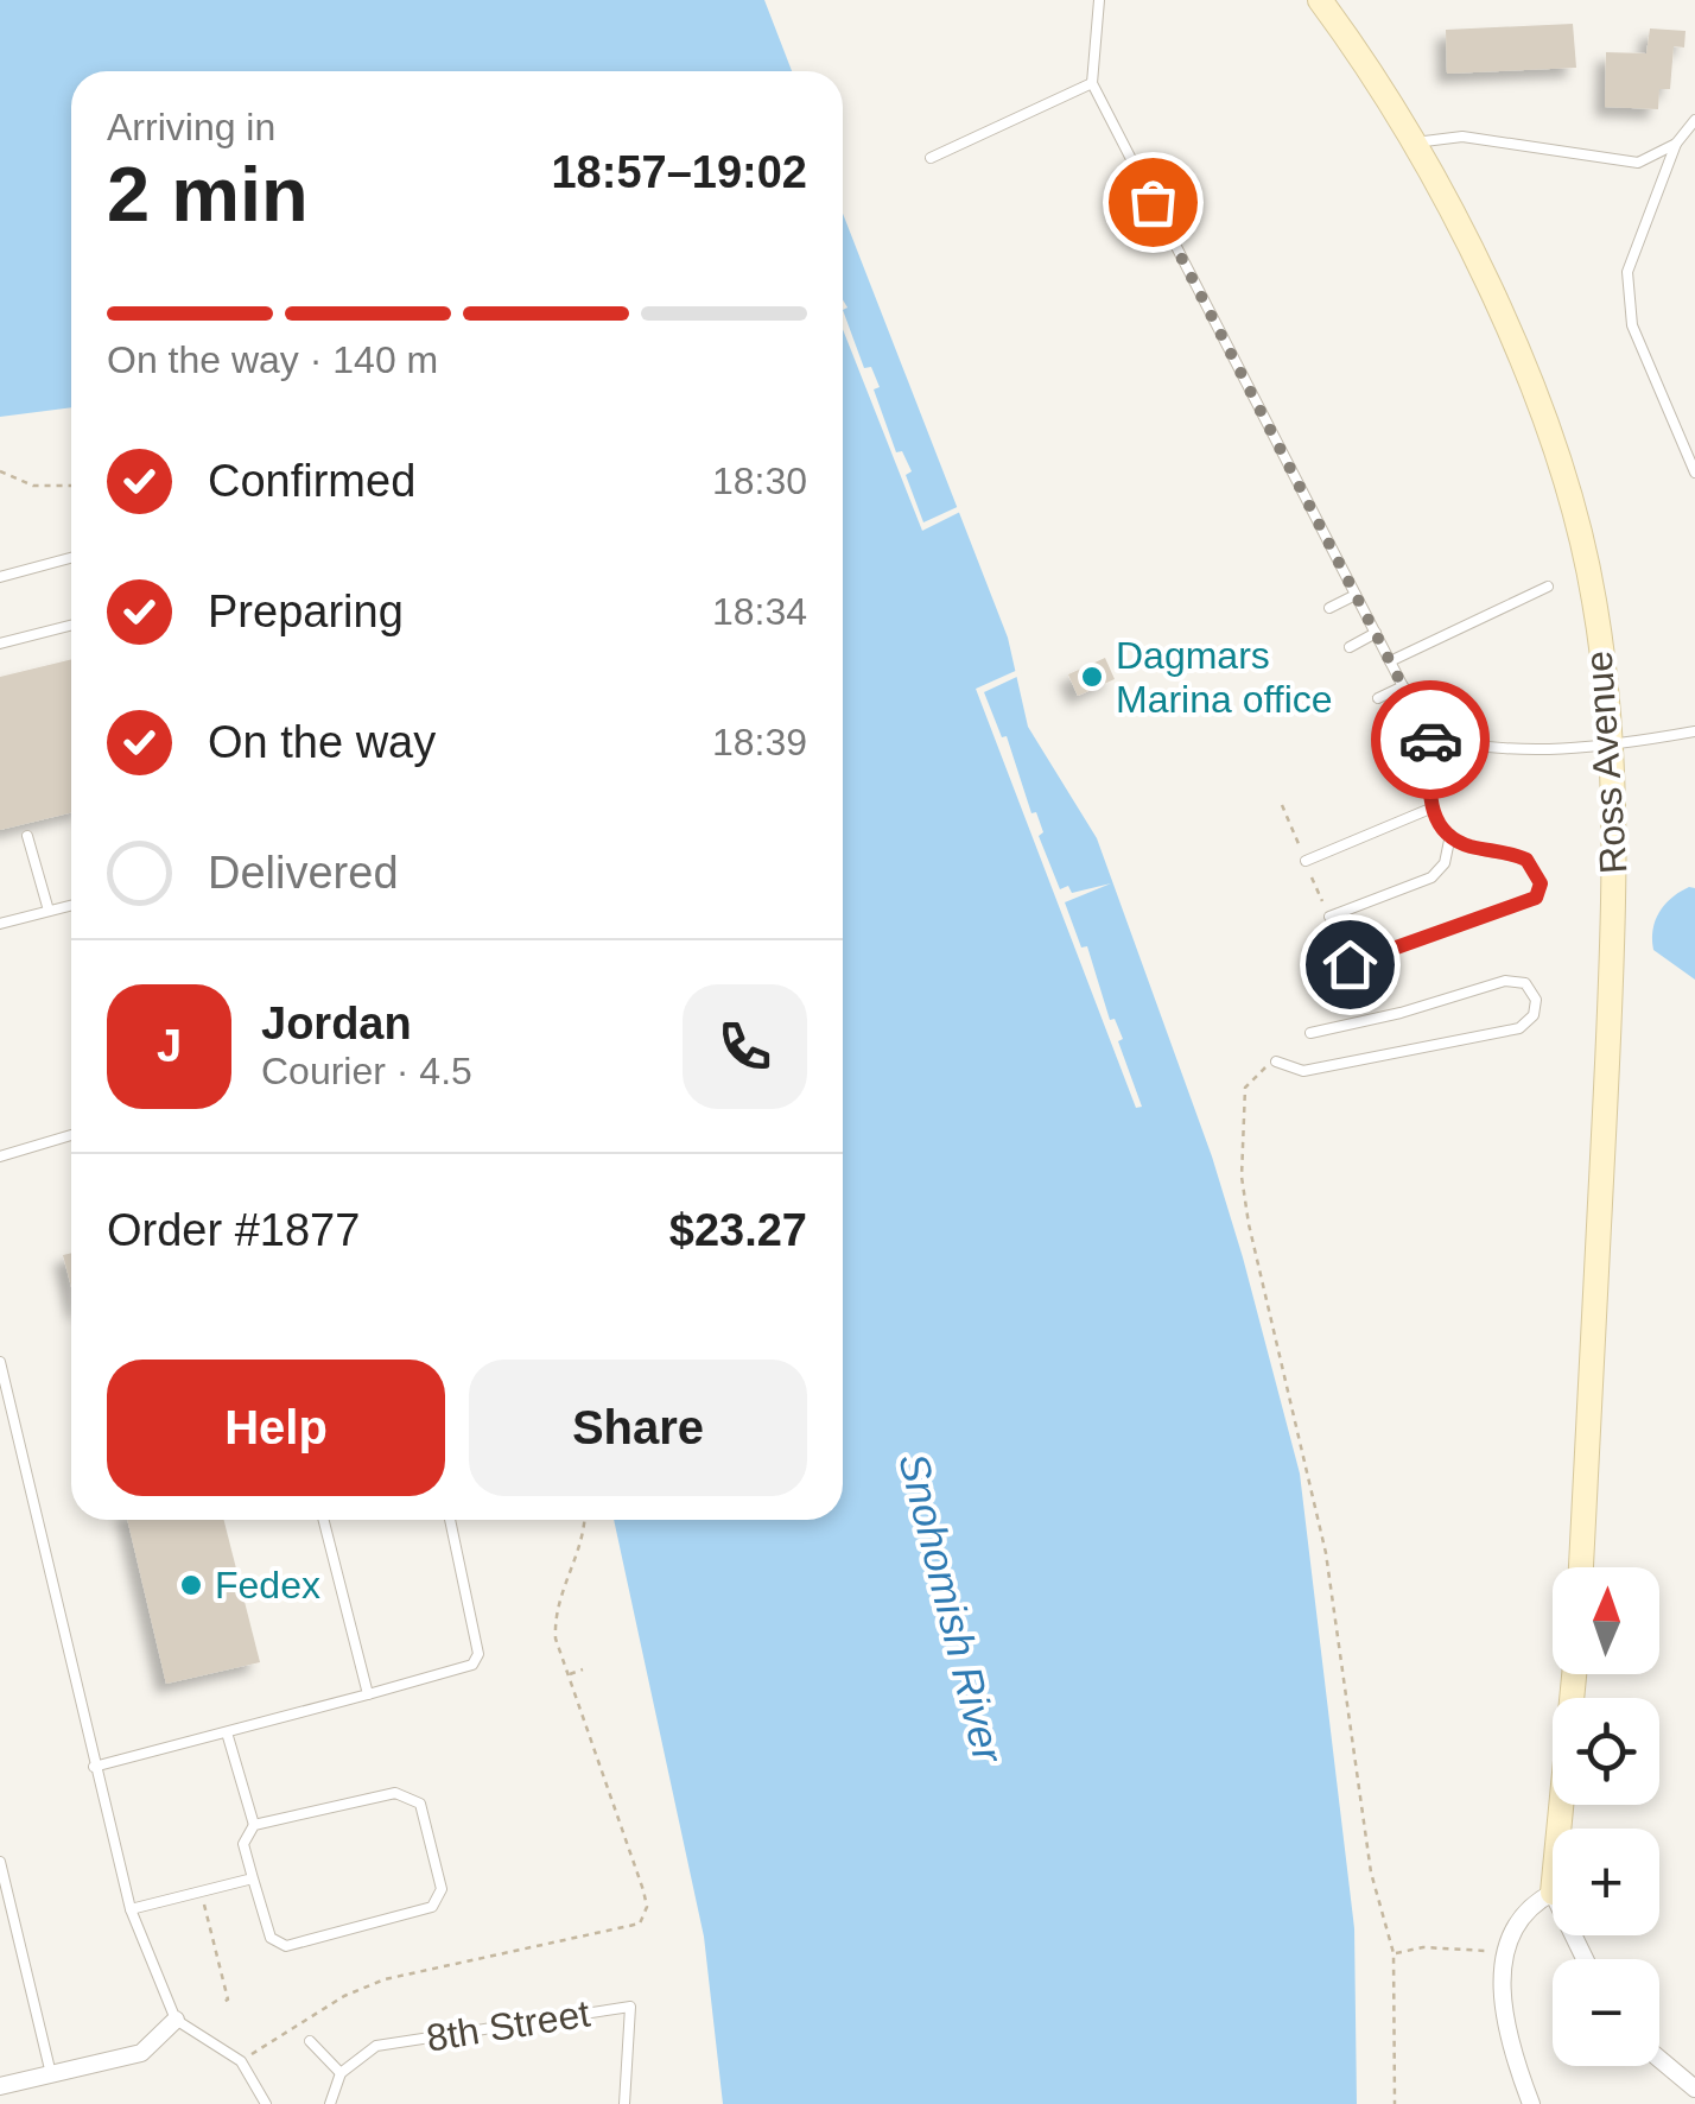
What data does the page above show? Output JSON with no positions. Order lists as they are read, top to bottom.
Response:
{
  "streets": {
    "street": ["Ross Avenue"],
    "lane": ["8th Street"]
  },
  "water": ["Snohomish River"],
  "places": ["Dagmars Marina office", "Fedex"],
  "north": "top",
  "page": {
    "heading": ["2 min", "Arriving in", "18:57–19:02"],
    "panel": [
      "Jordan",
      "Courier · 4.5",
      "Order #1877",
      "$23.27"
    ],
    "bar": "On the way · 140 m",
    "list": [
      ["Confirmed", "18:30"],
      ["Preparing", "18:34"],
      ["On the way", "18:39"],
      "Delivered"
    ],
    "round": "J",
    "buttons": ["Help", "Share"],
    "map_buttons": ["+", "−"]
  }
}
